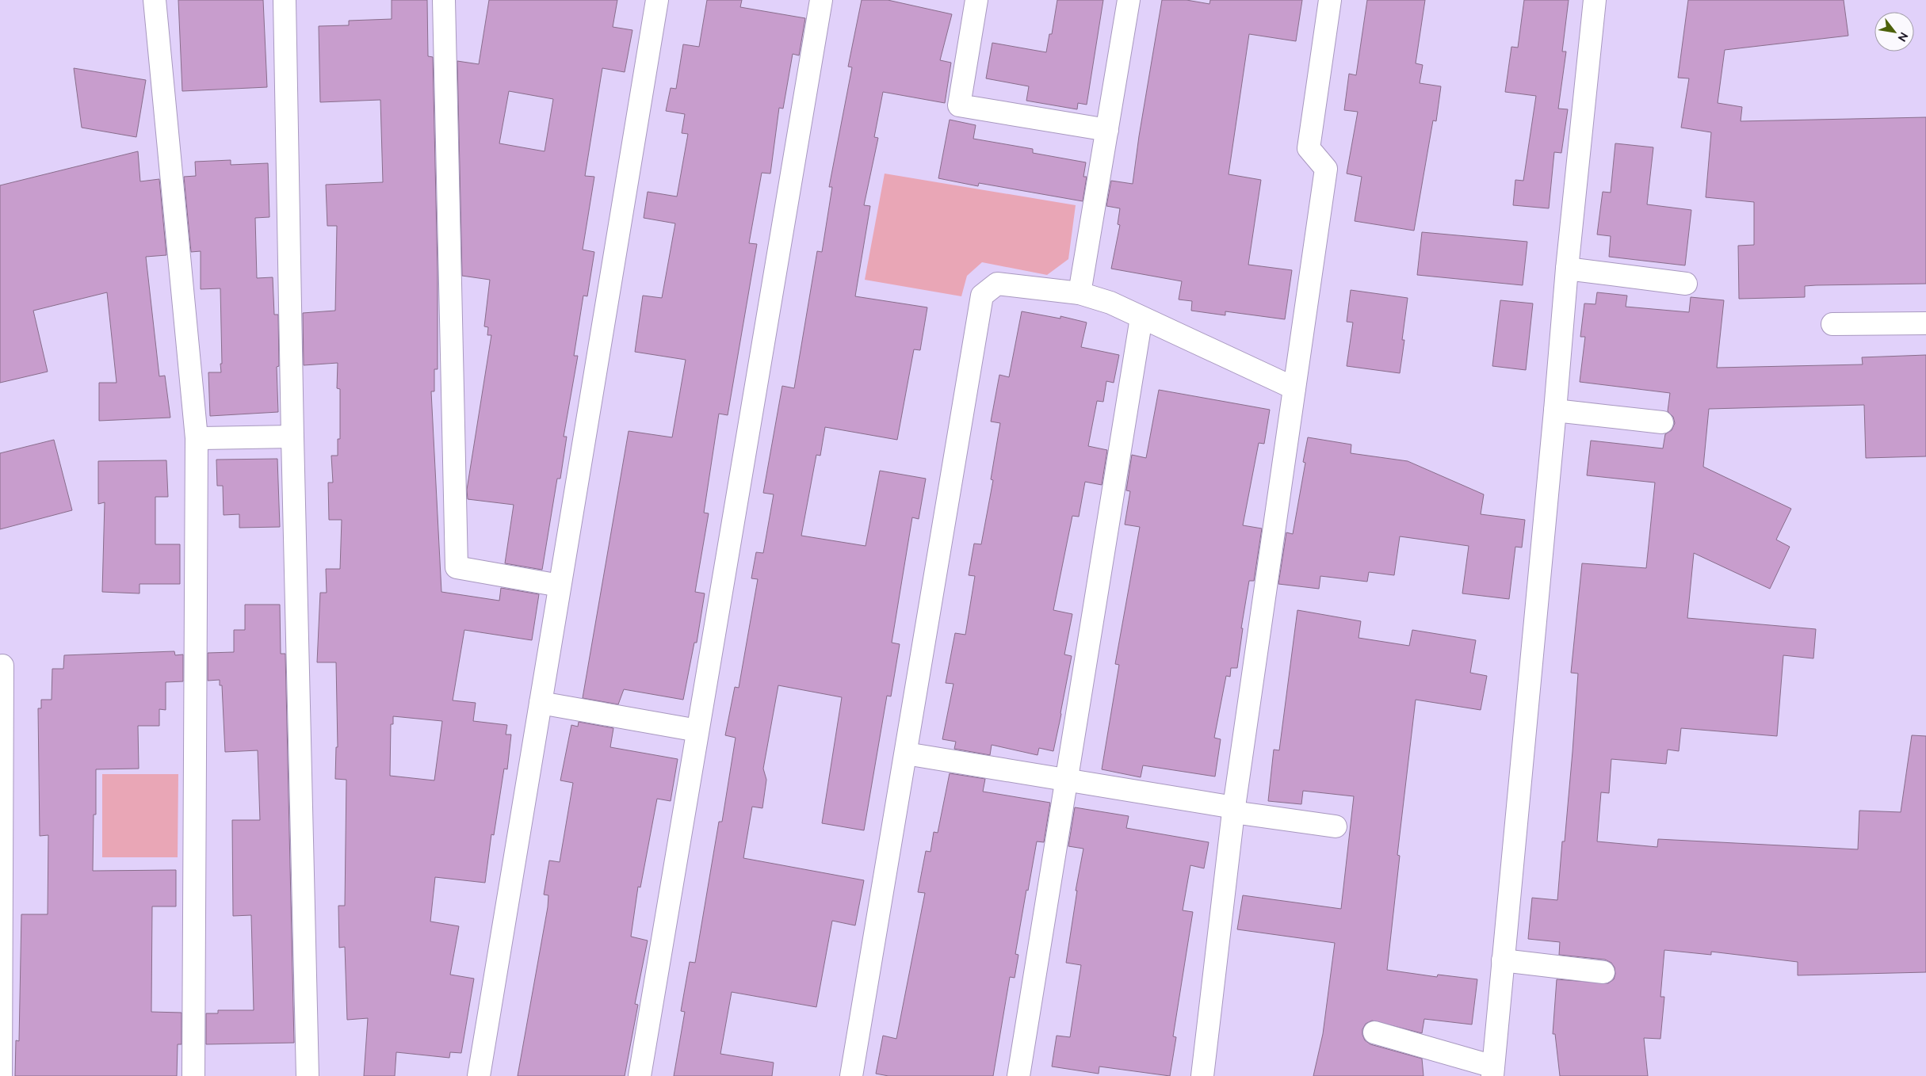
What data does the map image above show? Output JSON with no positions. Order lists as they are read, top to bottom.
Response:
{
  "north": "bottom right"
}
